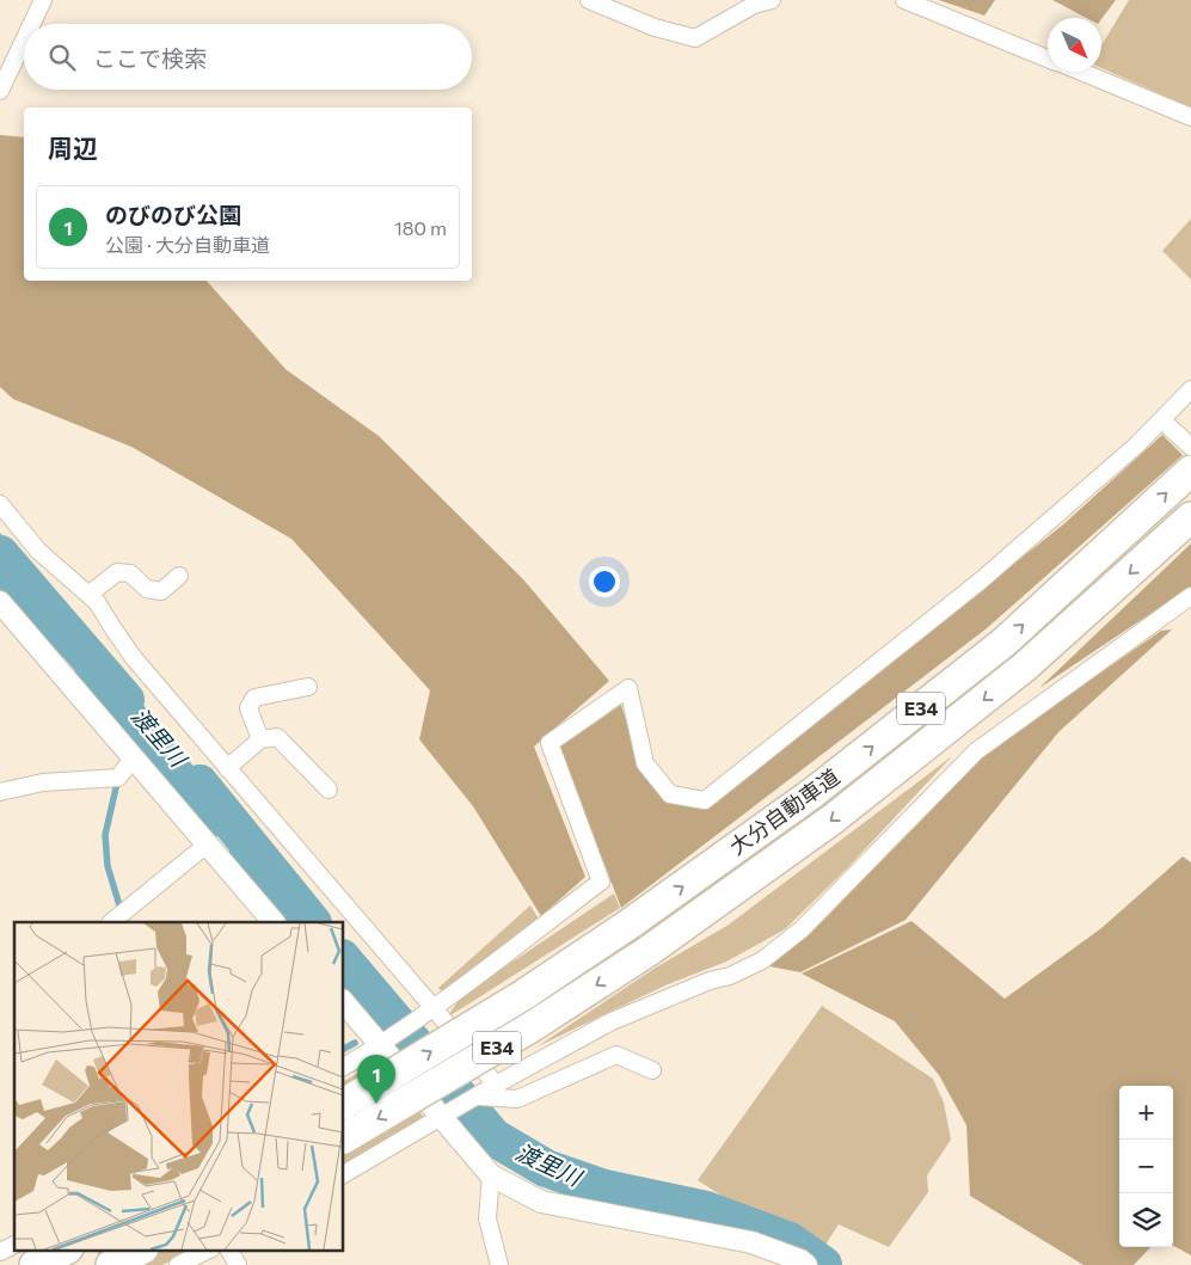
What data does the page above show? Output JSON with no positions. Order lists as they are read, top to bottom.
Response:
{
  "streets": {
    "highway": ["E34", "大分自動車道"]
  },
  "water": ["渡里川"],
  "north": "bottom right",
  "page": {
    "search": "ここで検索",
    "heading": "周辺",
    "list": [
      {
        "mark": "1",
        "name": "のびのび公園",
        "note": "公園 · 大分自動車道",
        "value": "180 m"
      }
    ],
    "pins": "1",
    "map_buttons": ["+", "−"]
  }
}
